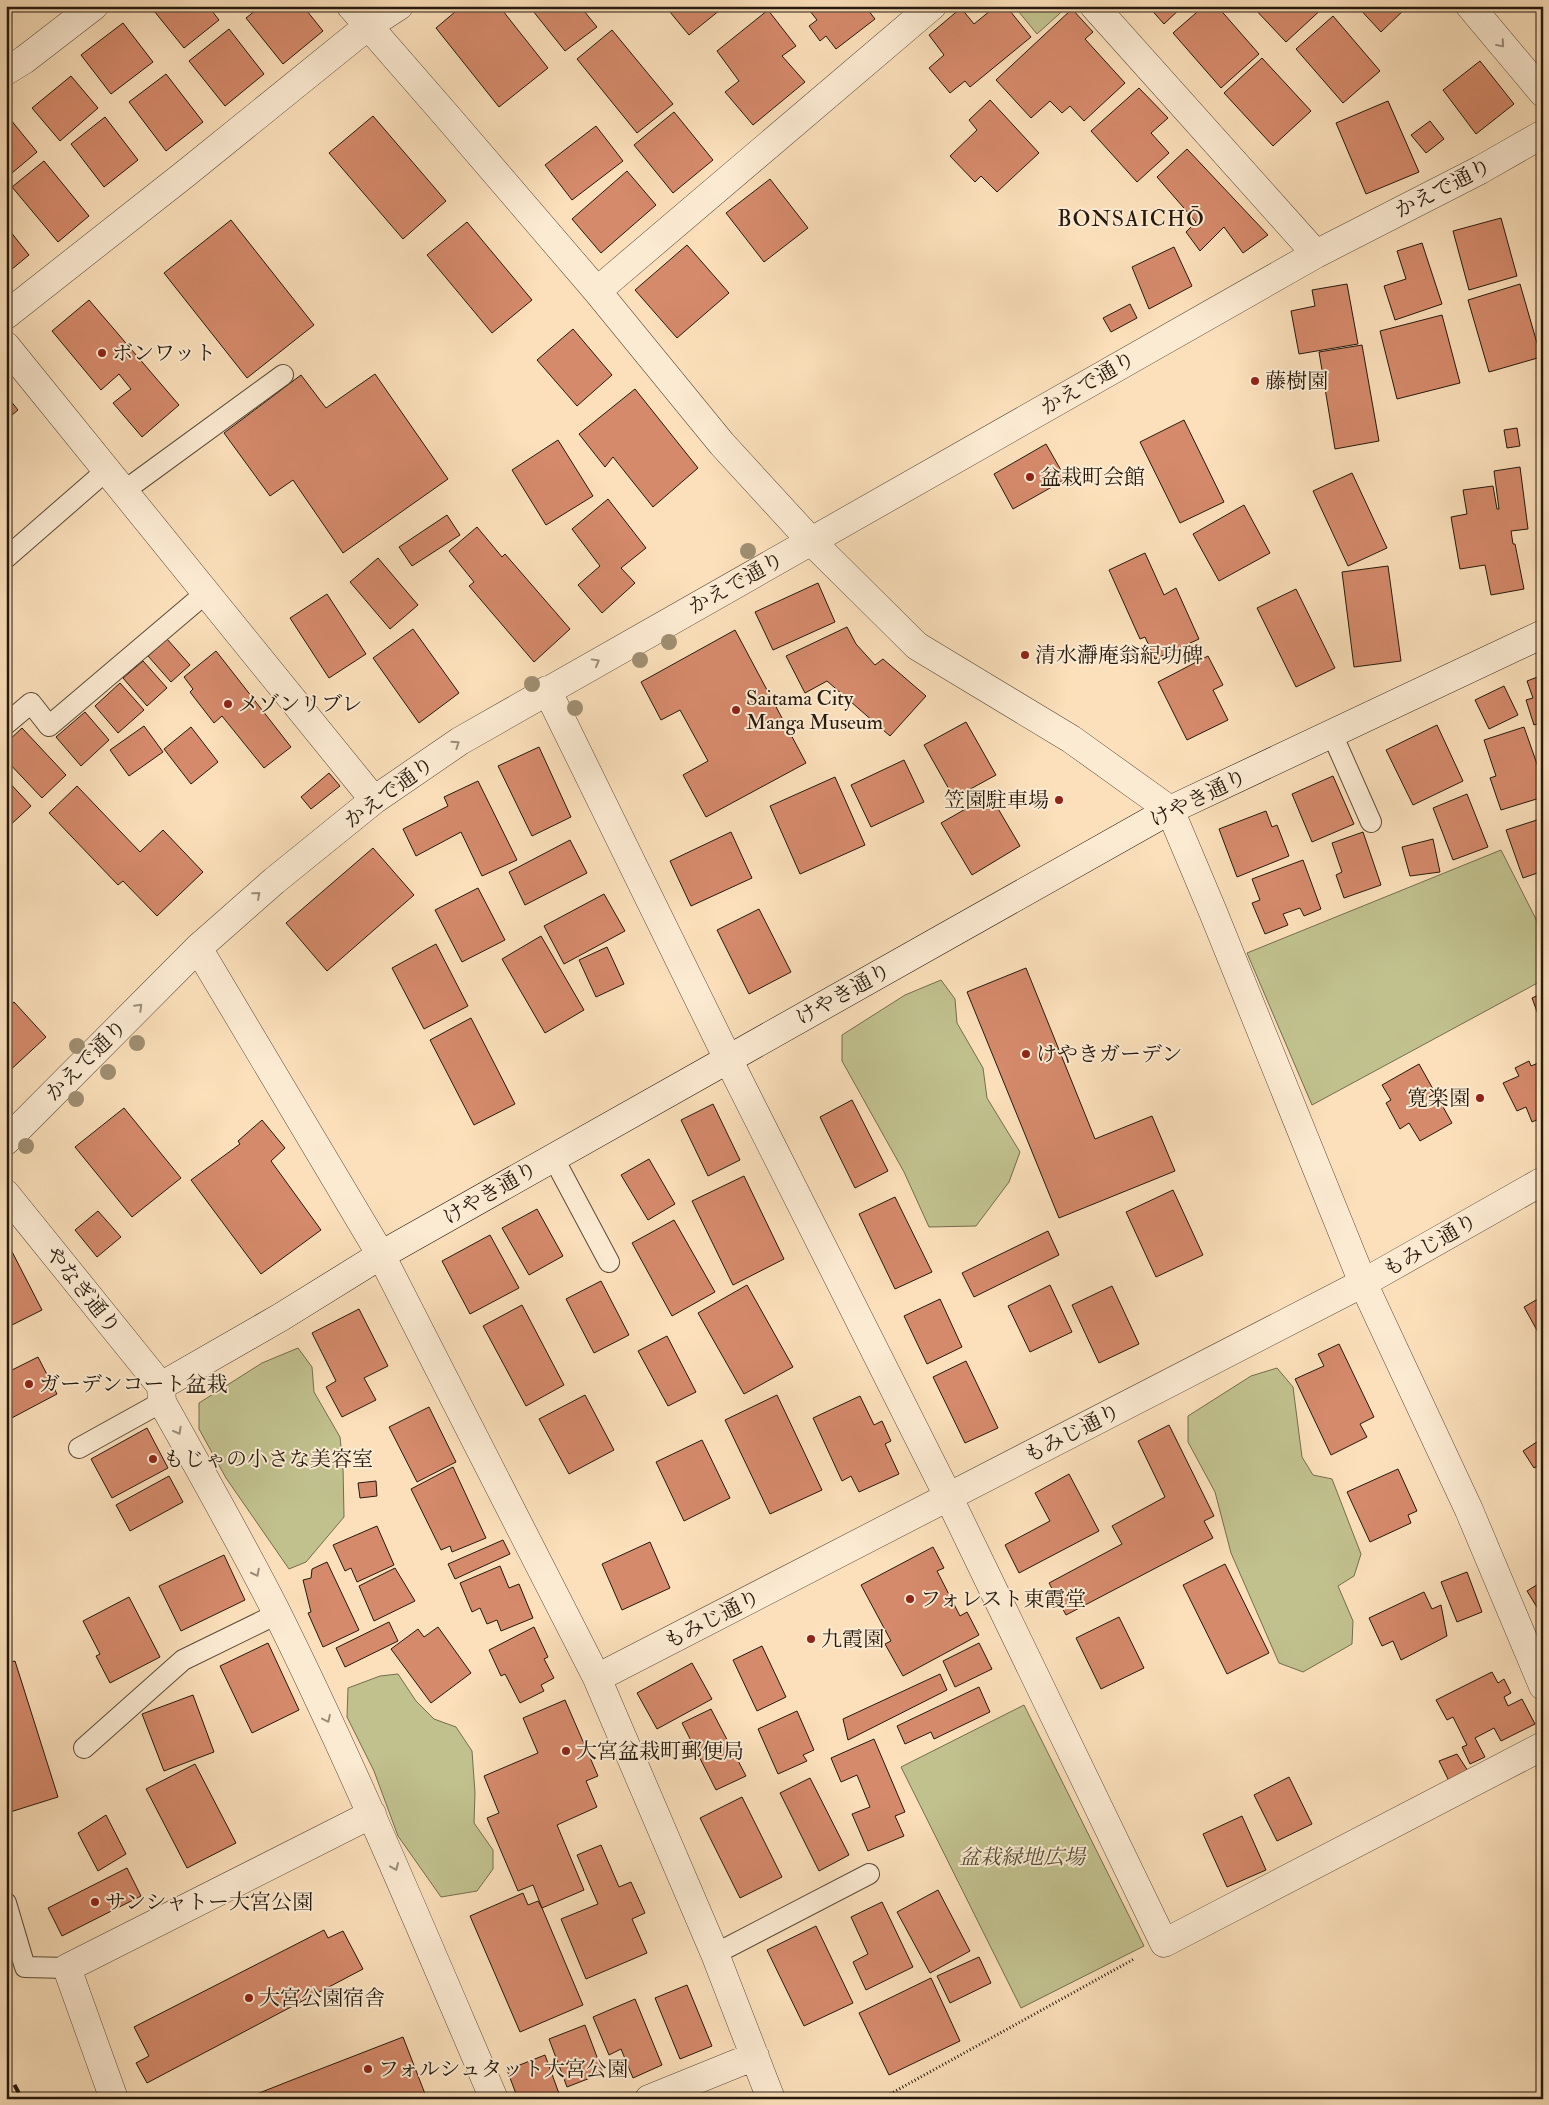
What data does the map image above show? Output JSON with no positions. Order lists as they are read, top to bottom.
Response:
{
  "streets": {
    "street": [
      "かえで通り",
      "けやき通り",
      "もみじ通り",
      "やなぎ通り"
    ]
  },
  "crossings": [
    ["けやき通り", "やなぎ通り"]
  ],
  "one_way": ["かえで通り", "やなぎ通り"],
  "districts": ["BONSAICHŌ"],
  "parks": ["盆栽緑地広場"],
  "places": [
    "ボンワット",
    "藤樹園",
    "盆栽町会館",
    "清水瀞庵翁紀功碑",
    "メゾンリブレ",
    "Saitama City Manga Museum",
    "笠園駐車場",
    "けやきガーデン",
    "寛楽園",
    "ガーデンコート盆栽",
    "もじゃの小さな美容室",
    "フォレスト東霞堂",
    "九霞園",
    "大宮盆栽町郵便局",
    "サンシャトー大宮公園",
    "大宮公園宿舎",
    "フォルシュタット大宮公園"
  ]
}
